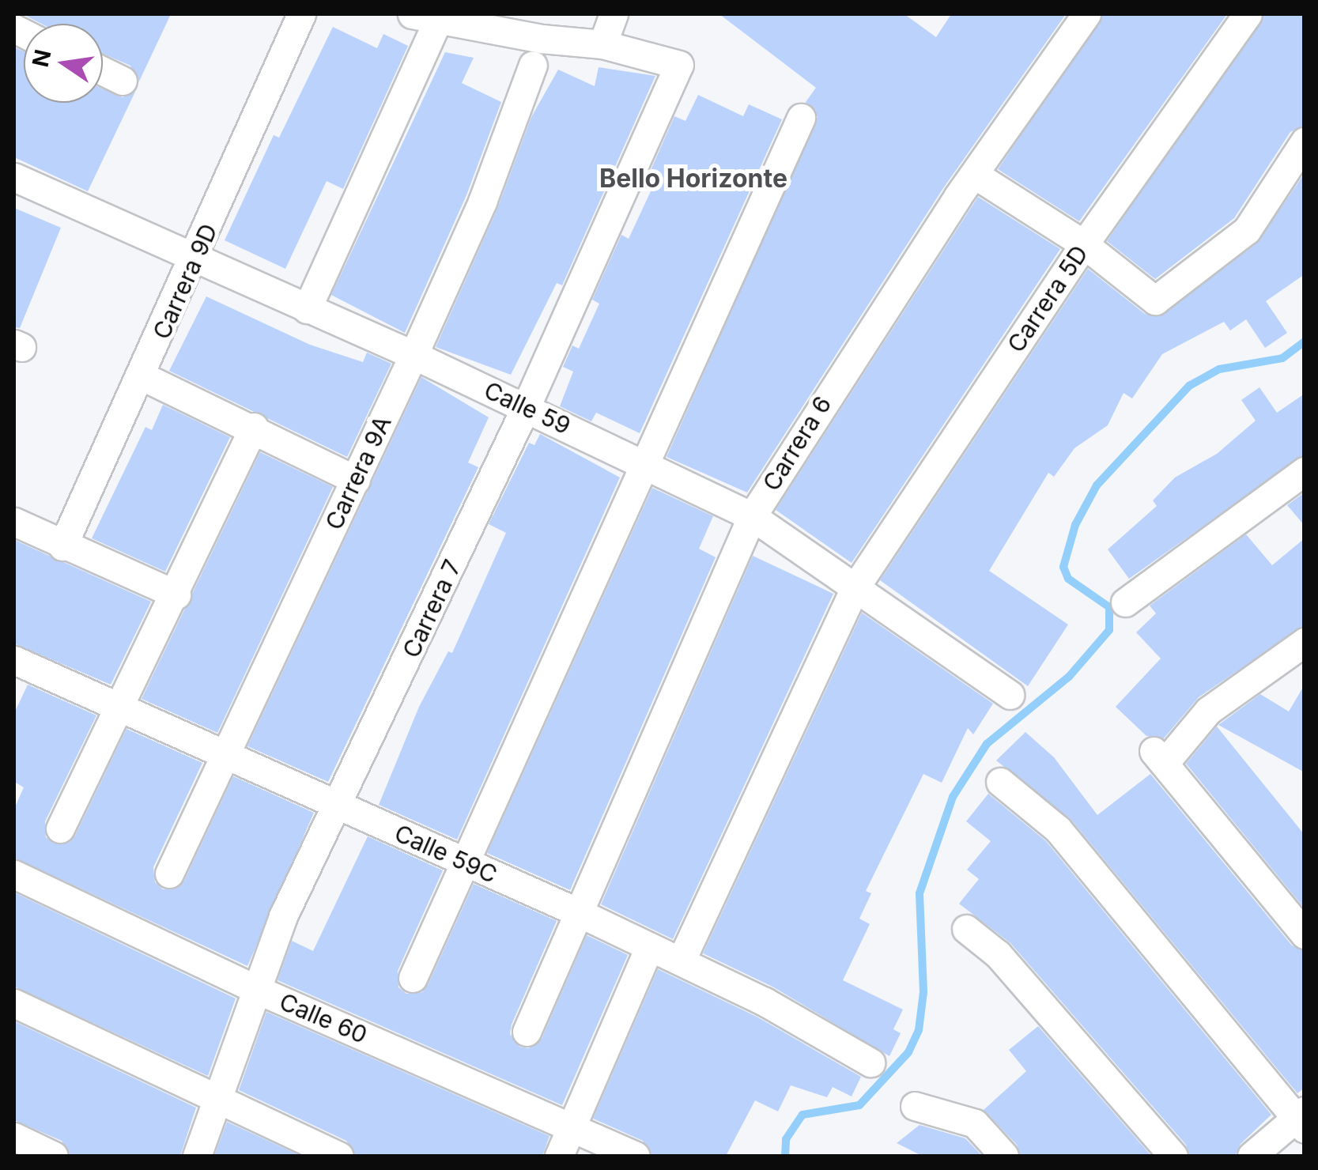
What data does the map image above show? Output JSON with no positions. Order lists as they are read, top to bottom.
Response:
{
  "streets": {
    "street": [
      "Carrera 9D",
      "Carrera 5D",
      "Calle 59",
      "Carrera 6",
      "Carrera 9A",
      "Carrera 7",
      "Calle 59C",
      "Calle 60"
    ]
  },
  "crossings": [
    ["Carrera 9D", "Calle 59"],
    ["Carrera 5D", "Calle 59"],
    ["Carrera 5D", "Calle 59C"],
    ["Calle 59", "Carrera 6"],
    ["Calle 59", "Carrera 9A"],
    ["Calle 59", "Carrera 7"],
    ["Carrera 6", "Calle 59C"],
    ["Carrera 9A", "Calle 59C"],
    ["Carrera 7", "Calle 59C"],
    ["Carrera 7", "Calle 60"]
  ],
  "districts": ["Bello Horizonte"],
  "north": "left"
}
